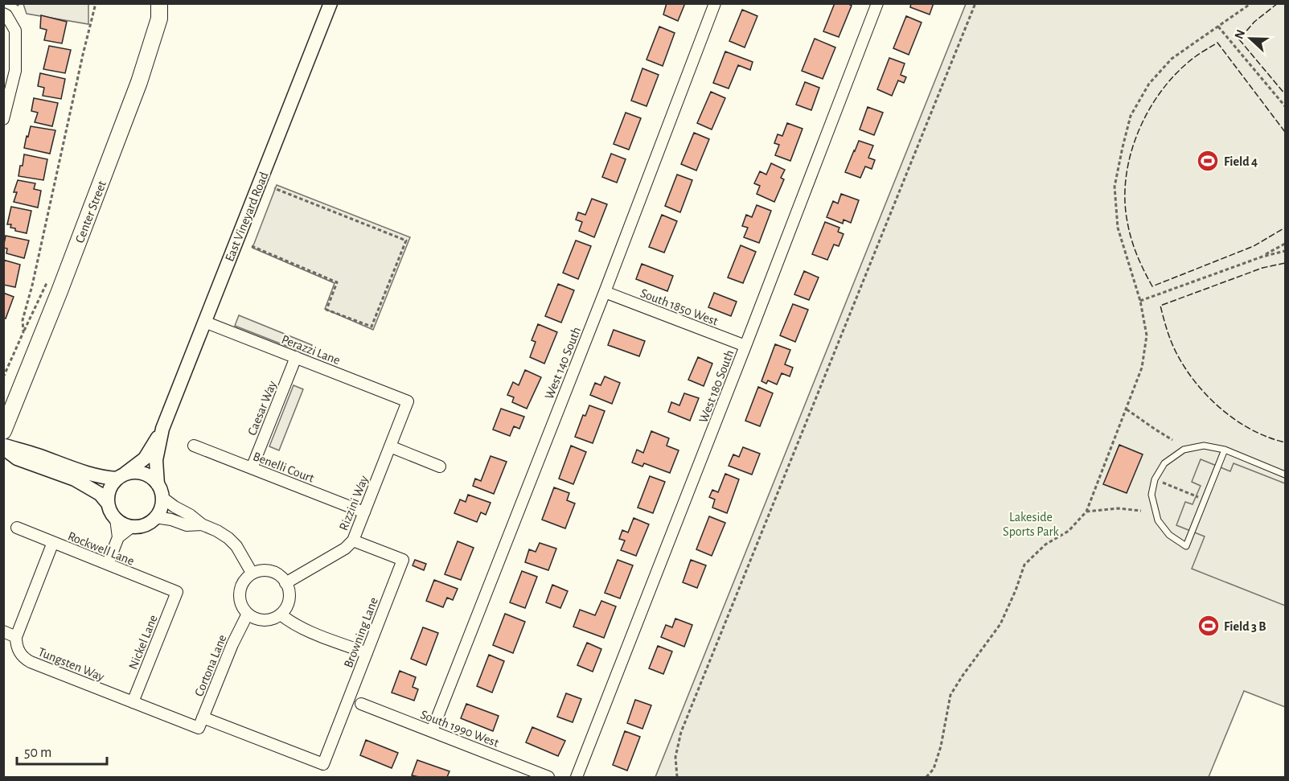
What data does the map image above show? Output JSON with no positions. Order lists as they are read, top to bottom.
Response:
{
  "streets": {
    "main road": ["Center Street"],
    "street": [
      "East Vineyard Road",
      "South 1850 West",
      "Perazzi Lane",
      "West 140 South",
      "West 180 South",
      "Caesar Way",
      "Benelli Court",
      "Rizzini Way",
      "Rockwell Lane",
      "Browning Lane",
      "Nickel Lane",
      "Tungsten Way",
      "Cortona Lane",
      "South 1990 West"
    ]
  },
  "crossings": [
    ["East Vineyard Road", "Perazzi Lane"],
    ["South 1850 West", "West 140 South"],
    ["South 1850 West", "West 180 South"],
    ["Perazzi Lane", "Caesar Way"],
    ["Perazzi Lane", "Rizzini Way"],
    ["West 140 South", "South 1990 West"],
    ["Caesar Way", "Benelli Court"],
    ["Benelli Court", "Rizzini Way"],
    ["Rizzini Way", "Browning Lane"],
    ["Rizzini Way", "Cortona Lane"],
    ["Rockwell Lane", "Nickel Lane"],
    ["Browning Lane", "Tungsten Way"],
    ["Nickel Lane", "Tungsten Way"],
    ["Tungsten Way", "Cortona Lane"]
  ],
  "parks": ["Lakeside Sports Park"],
  "places": {
    "sports": ["Field 4", "Field 3 B"]
  },
  "scale_bar": "50 m",
  "north": "left"
}
